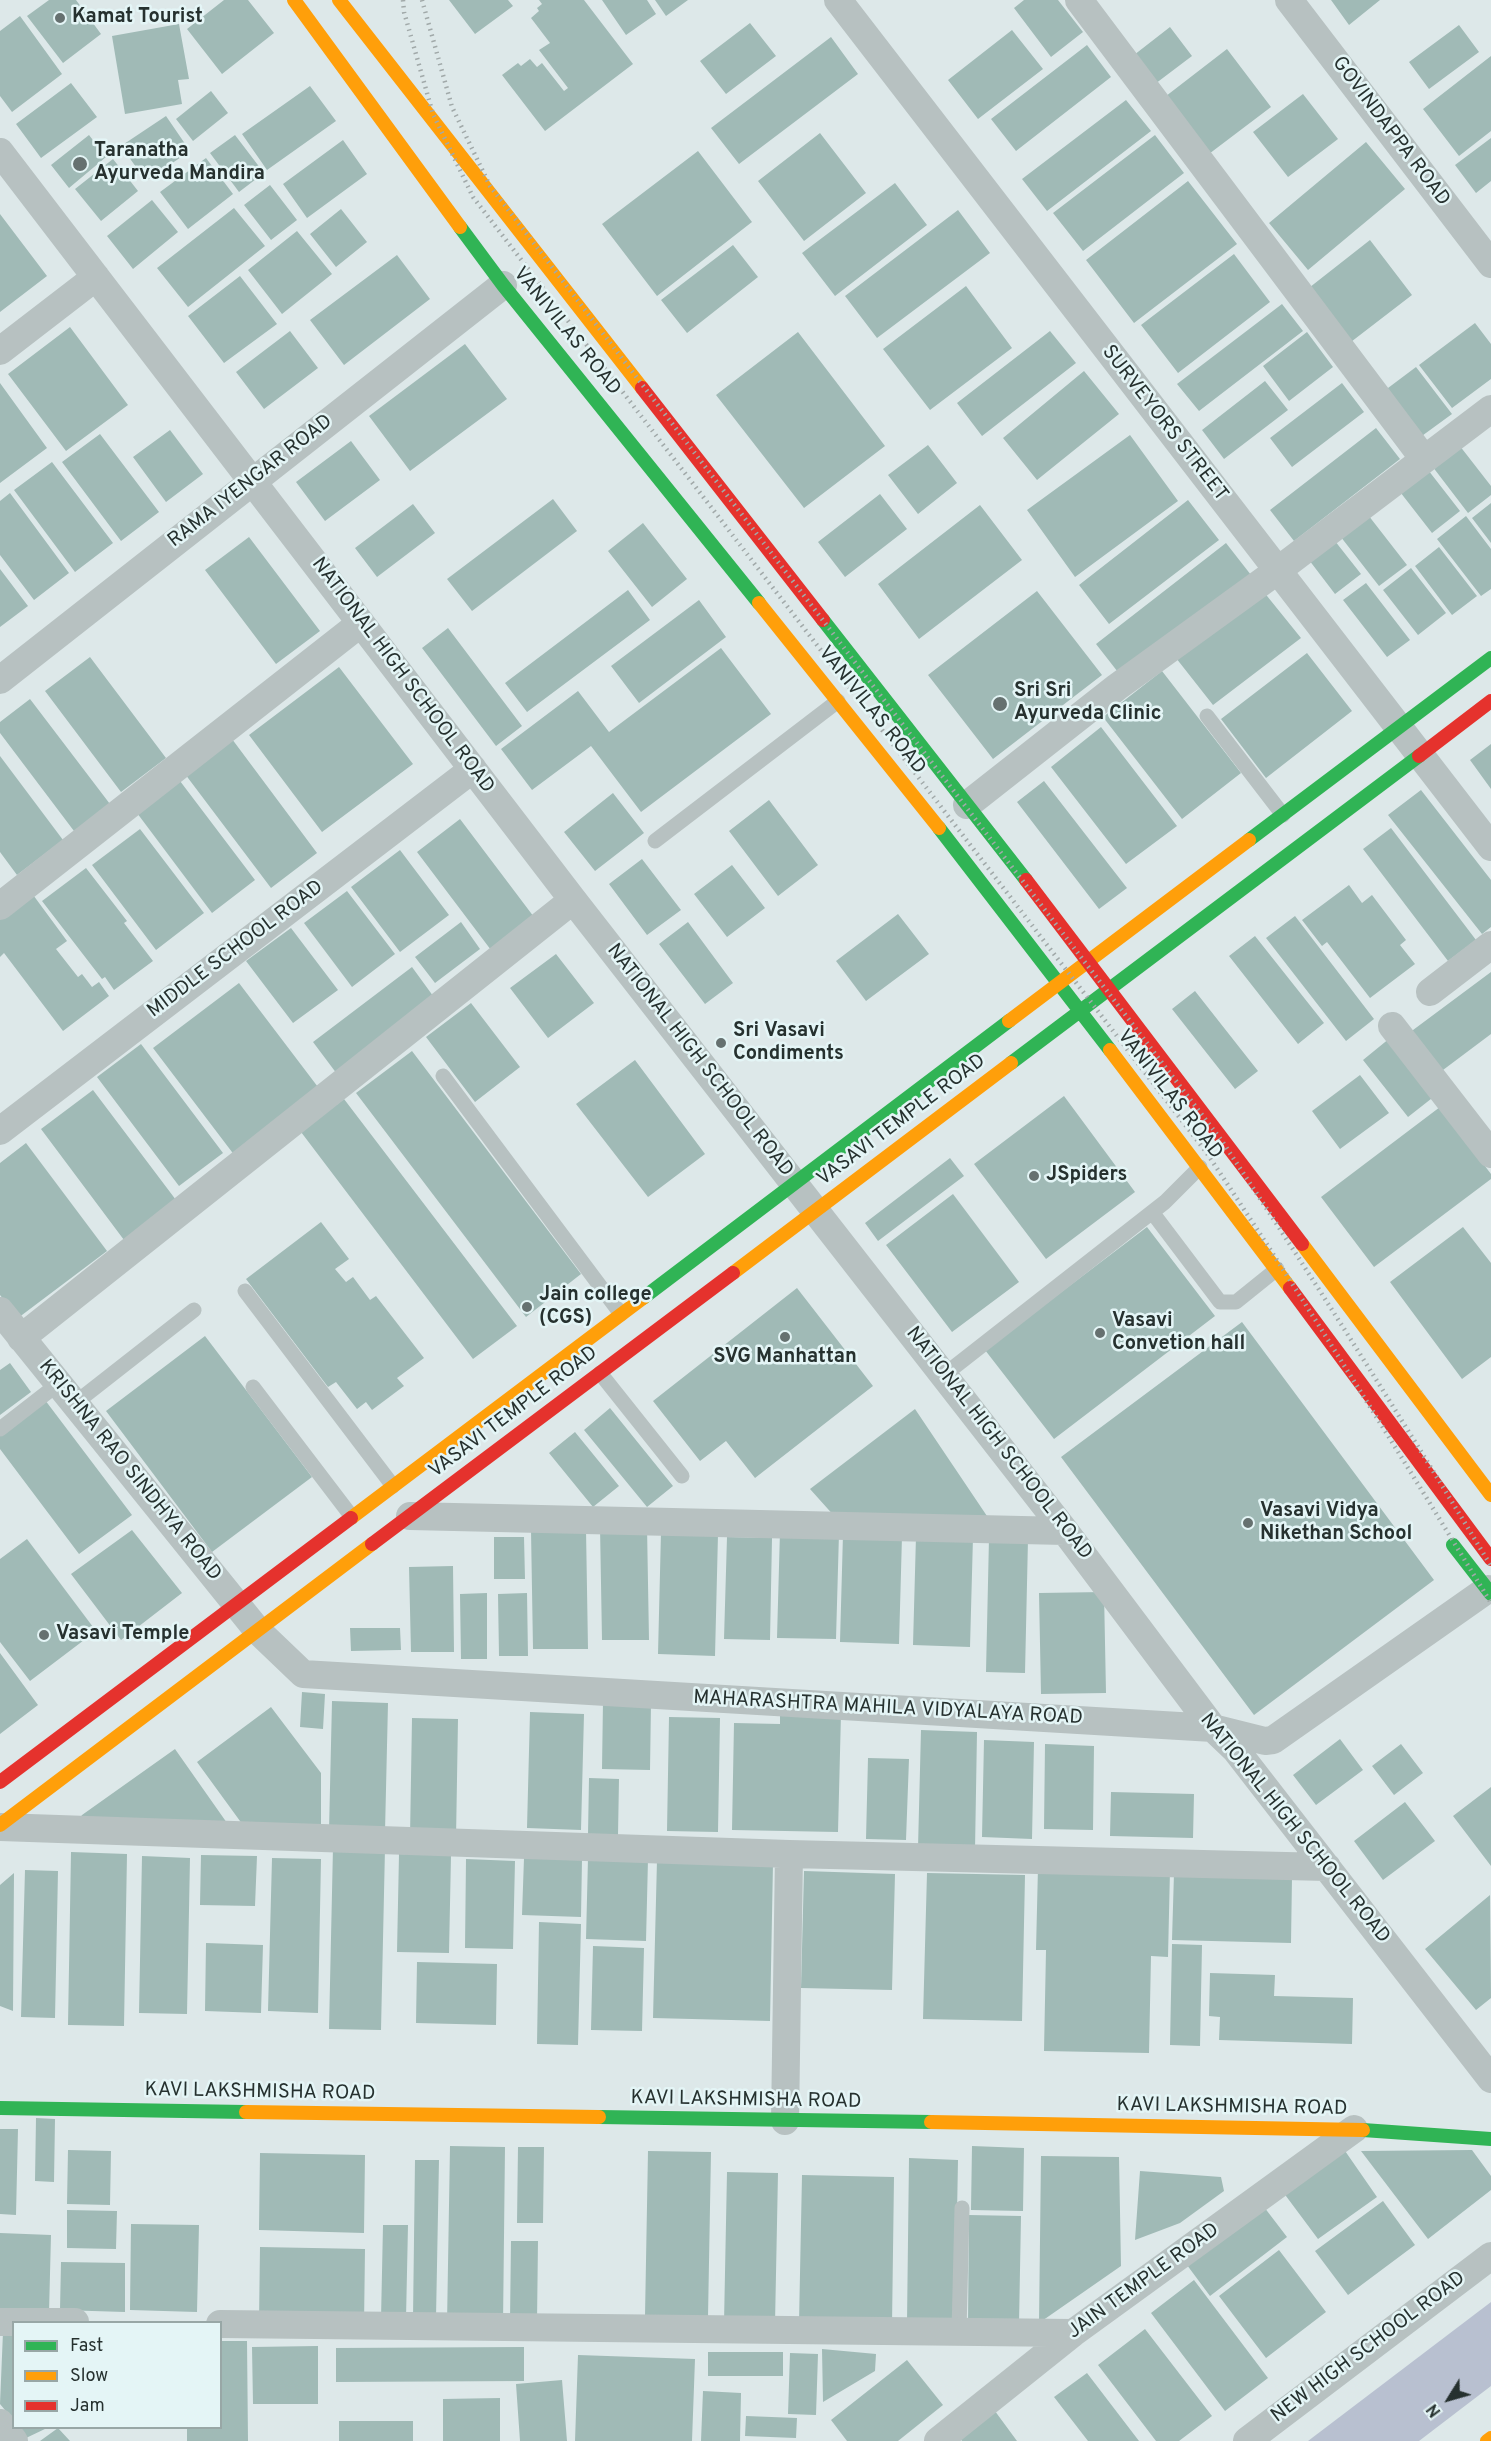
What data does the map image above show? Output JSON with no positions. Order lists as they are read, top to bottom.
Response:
{
  "streets": {
    "main road": ["VANIVILAS ROAD", "VASAVI TEMPLE ROAD", "KAVI LAKSHMISHA ROAD"],
    "street": [
      "GOVINDAPPA ROAD",
      "SURVEYORS STREET",
      "RAMA IYENGAR ROAD",
      "NATIONAL HIGH SCHOOL ROAD",
      "MIDDLE SCHOOL ROAD",
      "KRISHNA RAO SINDHYA ROAD",
      "MAHARASHTRA MAHILA VIDYALAYA ROAD",
      "JAIN TEMPLE ROAD",
      "NEW HIGH SCHOOL ROAD"
    ]
  },
  "crossings": [
    ["VANIVILAS ROAD", "RAMA IYENGAR ROAD"],
    ["VANIVILAS ROAD", "VASAVI TEMPLE ROAD"],
    ["SURVEYORS STREET", "VASAVI TEMPLE ROAD"],
    ["RAMA IYENGAR ROAD", "NATIONAL HIGH SCHOOL ROAD"],
    ["NATIONAL HIGH SCHOOL ROAD", "MIDDLE SCHOOL ROAD"],
    ["NATIONAL HIGH SCHOOL ROAD", "VASAVI TEMPLE ROAD"],
    ["NATIONAL HIGH SCHOOL ROAD", "MAHARASHTRA MAHILA VIDYALAYA ROAD"],
    ["VASAVI TEMPLE ROAD", "KRISHNA RAO SINDHYA ROAD"],
    ["VASAVI TEMPLE ROAD", "MAHARASHTRA MAHILA VIDYALAYA ROAD"],
    ["KRISHNA RAO SINDHYA ROAD", "MAHARASHTRA MAHILA VIDYALAYA ROAD"],
    ["KAVI LAKSHMISHA ROAD", "JAIN TEMPLE ROAD"]
  ],
  "places": [
    "Kamat Tourist",
    "Taranatha Ayurveda Mandira",
    "Sri Sri Ayurveda Clinic",
    "Sri Vasavi Condiments",
    "JSpiders",
    "Jain college (CGS)",
    "Vasavi Convetion hall",
    "SVG Manhattan",
    "Vasavi Vidya Nikethan School",
    "Vasavi Temple"
  ],
  "legend": ["Fast", "Slow", "Jam"],
  "north": "bottom left"
}
